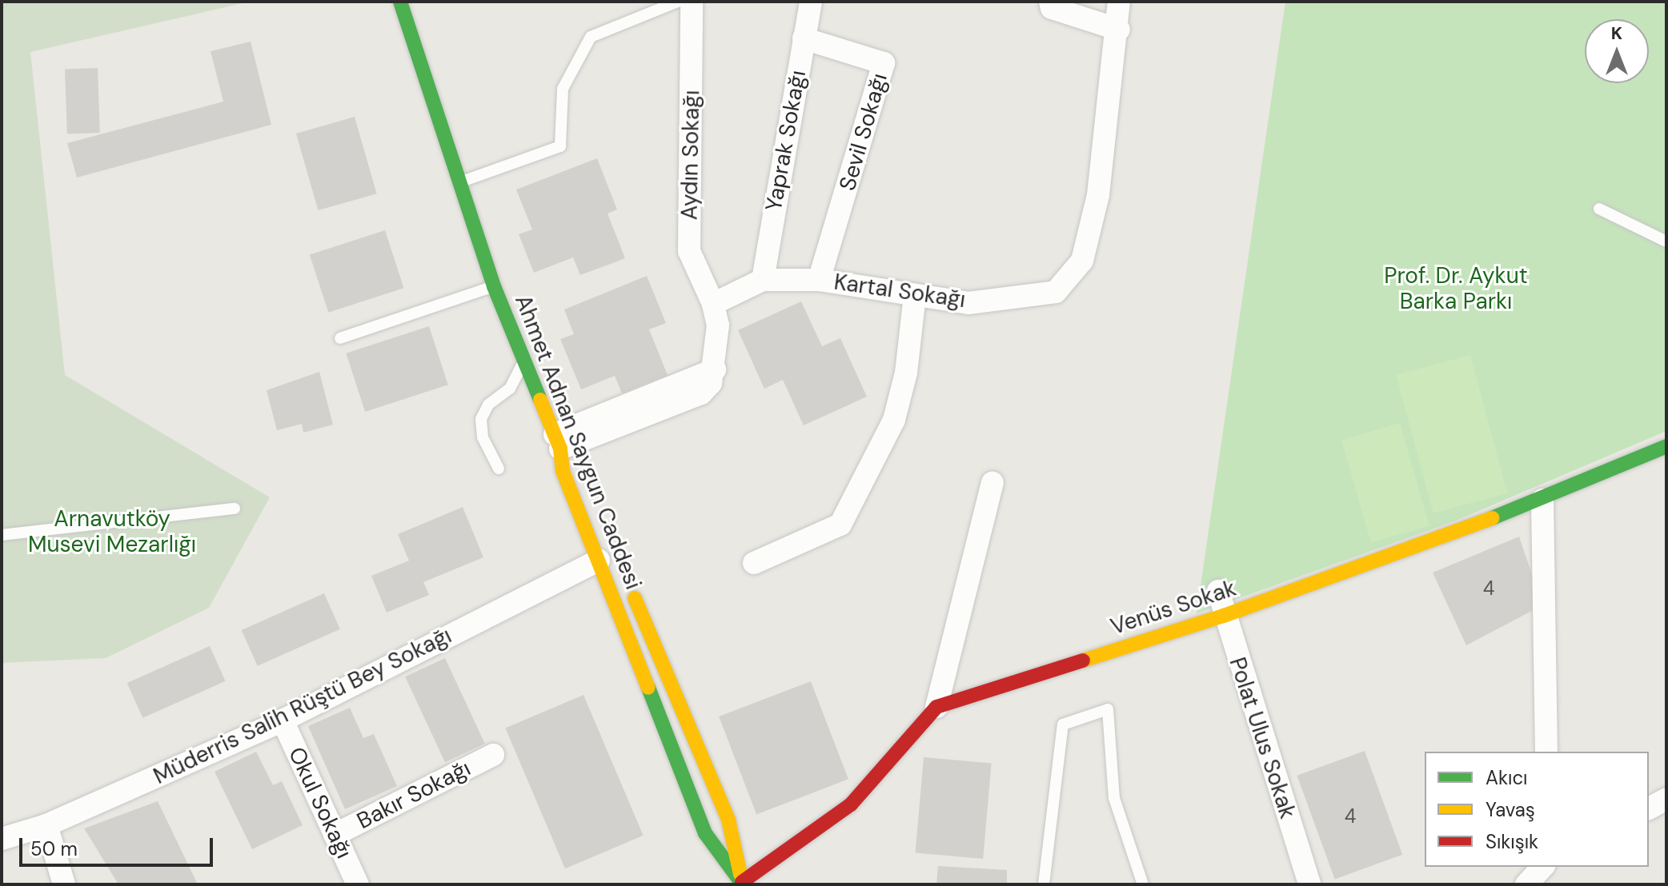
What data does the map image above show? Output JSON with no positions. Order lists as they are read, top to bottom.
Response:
{
  "streets": {
    "main road": ["Ahmet Adnan Saygun Caddesi", "Venüs Sokak"],
    "street": [
      "Sevil Sokağı",
      "Yaprak Sokağı",
      "Aydın Sokağı",
      "Kartal Sokağı",
      "Müderris Salih Rüştü Bey Sokağı",
      "Polat Ulus Sokak",
      "Bakır Sokağı",
      "Okul Sokağı"
    ]
  },
  "crossings": [
    ["Sevil Sokağı", "Yaprak Sokağı"],
    ["Sevil Sokağı", "Kartal Sokağı"],
    ["Yaprak Sokağı", "Kartal Sokağı"],
    ["Aydın Sokağı", "Kartal Sokağı"],
    ["Aydın Sokağı", "Ahmet Adnan Saygun Caddesi"],
    ["Ahmet Adnan Saygun Caddesi", "Müderris Salih Rüştü Bey Sokağı"],
    ["Venüs Sokak", "Polat Ulus Sokak"],
    ["Müderris Salih Rüştü Bey Sokağı", "Okul Sokağı"],
    ["Bakır Sokağı", "Okul Sokağı"]
  ],
  "parks": ["Prof. Dr. Aykut Barka Parkı", "Arnavutköy Musevi Mezarlığı"],
  "house_numbers": ["4", "4"],
  "legend": ["Akıcı", "Yavaş", "Sıkışık"],
  "scale_bar": "50 m",
  "north": "top"
}
